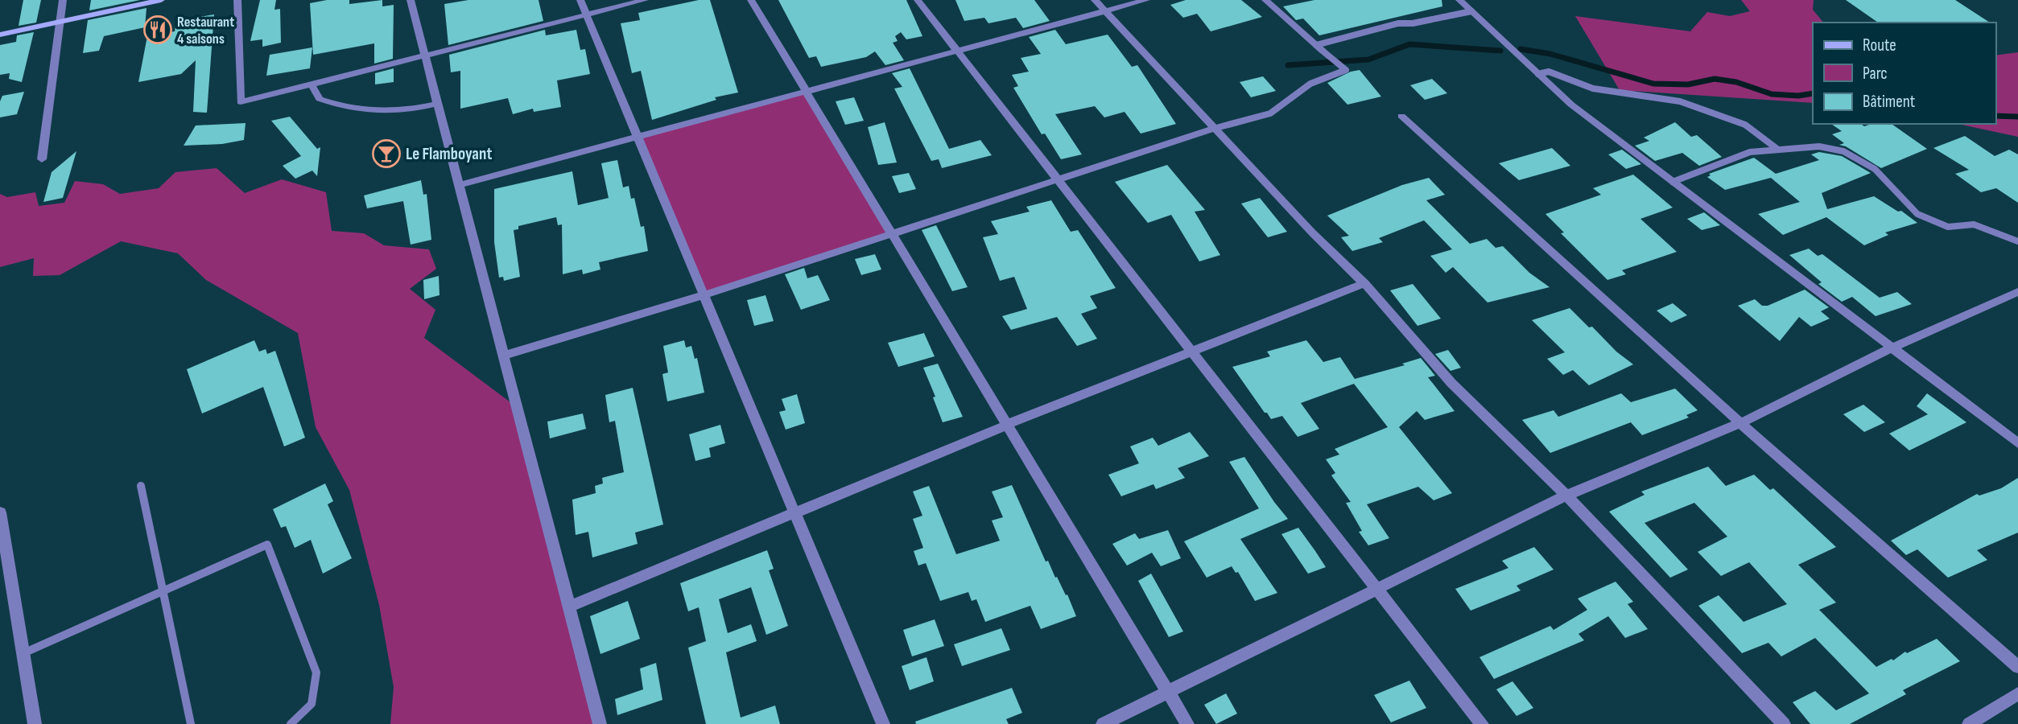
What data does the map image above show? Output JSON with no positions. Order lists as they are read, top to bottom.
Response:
{
  "places": {
    "restaurant": ["Restaurant 4 saisons"],
    "bar": ["Le Flamboyant"]
  },
  "legend": ["Route", "Parc", "Bâtiment"]
}
